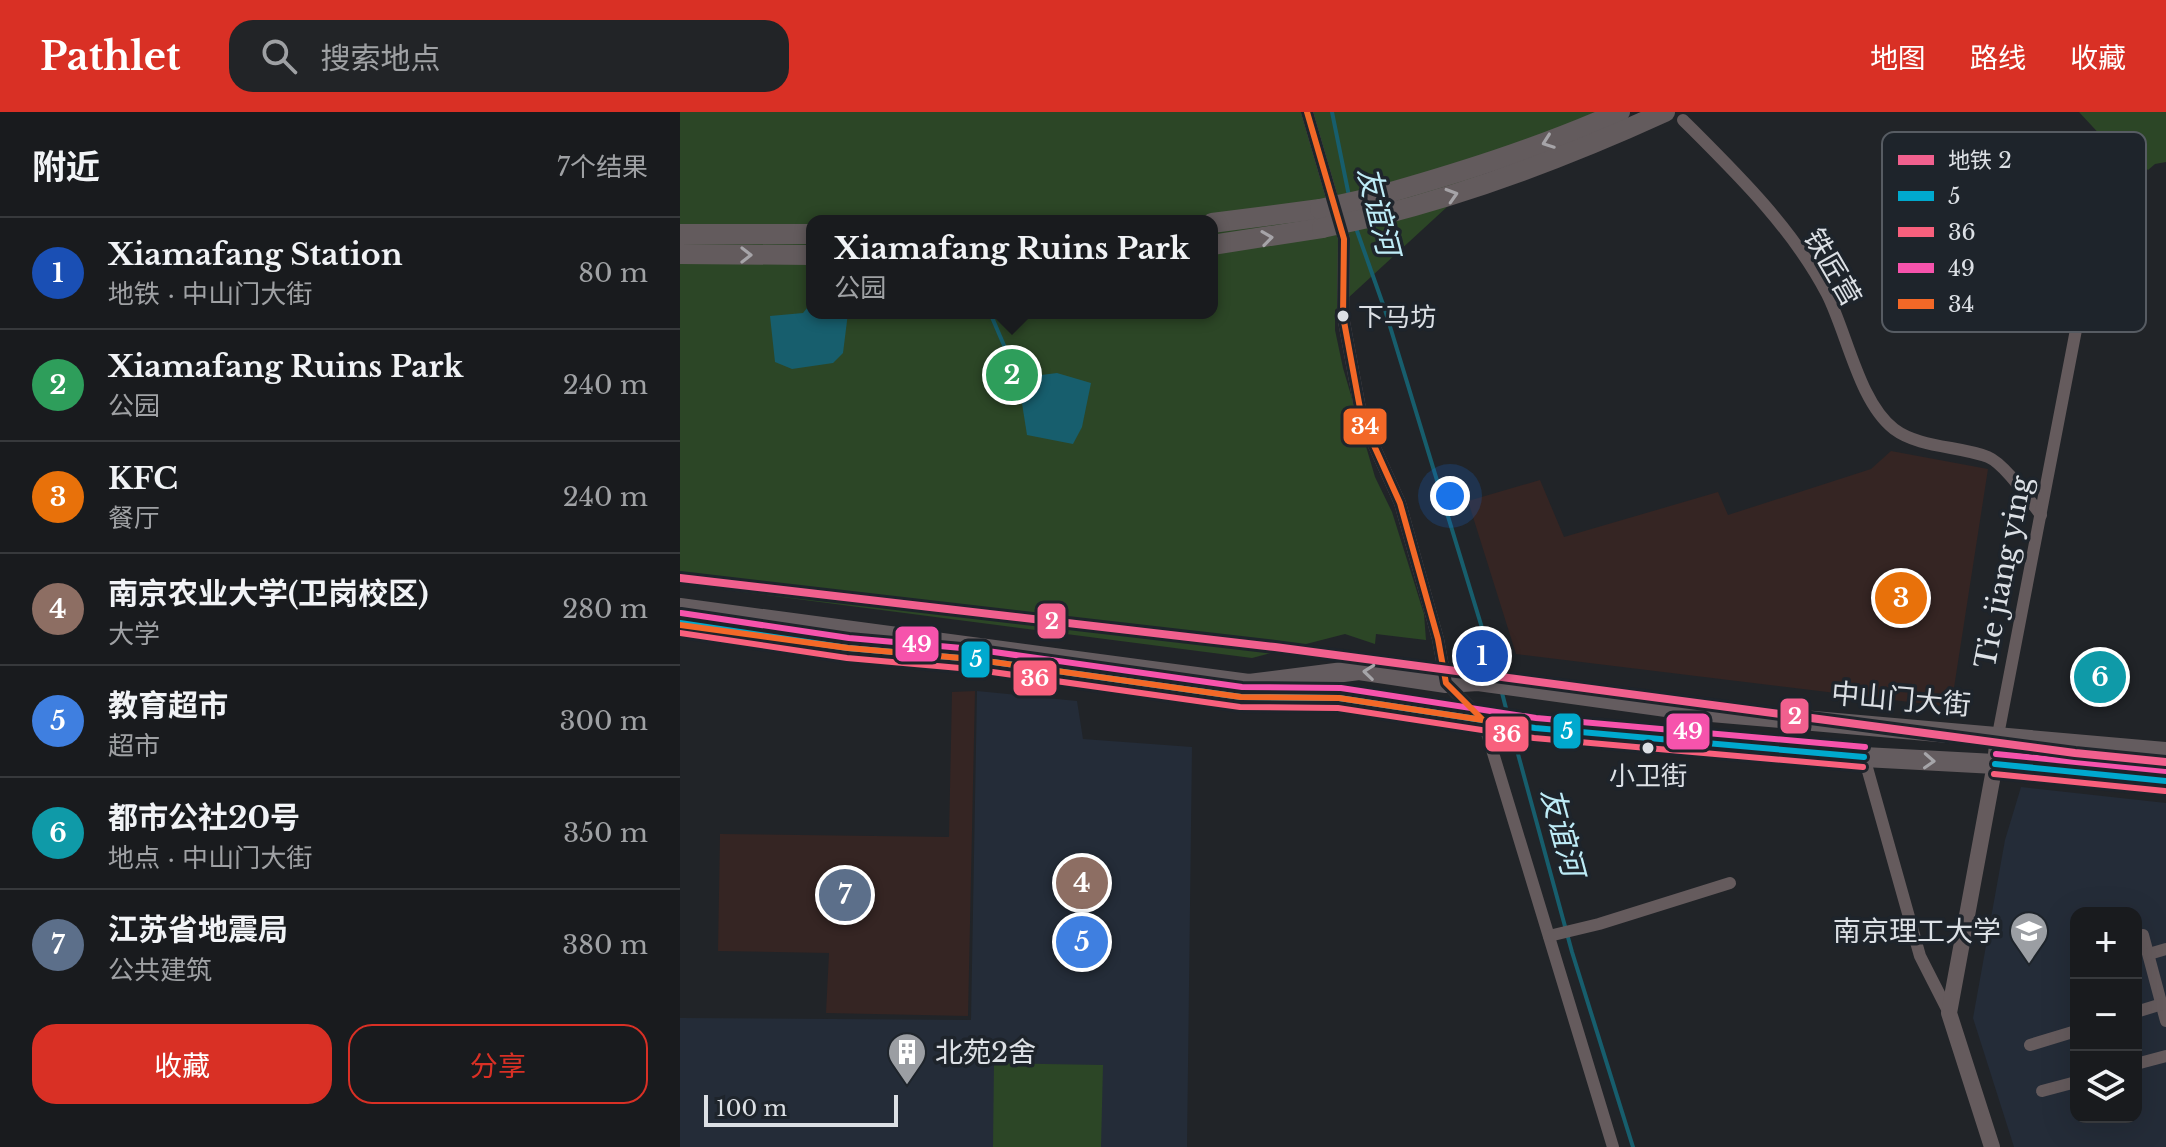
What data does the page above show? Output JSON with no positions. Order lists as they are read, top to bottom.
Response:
{
  "streets": {
    "main road": ["中山门大街"],
    "street": ["铁匠营", "Tie jiang ying"]
  },
  "crossings": [
    ["铁匠营", "Tie jiang ying"],
    ["Tie jiang ying", "中山门大街"]
  ],
  "water": ["友谊河"],
  "places": {
    "other": ["下马坊", "小卫街"],
    "school or university": ["南京理工大学"],
    "building": ["北苑2舍"]
  },
  "lines": [
    "transit line 34",
    "metro line 2",
    "transit line 49",
    "transit line 5",
    "transit line 36"
  ],
  "legend": [
    "地铁 2",
    "5",
    "36",
    "49",
    "34"
  ],
  "scale_bar": "100 m",
  "page": {
    "header": "Pathlet",
    "search": "搜索地点",
    "nav": ["地图", "路线", "收藏"],
    "heading": ["附近", "7个结果"],
    "popup": ["Xiamafang Ruins Park", "公园"],
    "list": [
      {
        "mark": "1",
        "name": "Xiamafang Station",
        "note": "地铁 · 中山门大街",
        "value": "80 m"
      },
      {
        "mark": "2",
        "name": "Xiamafang Ruins Park",
        "note": "公园",
        "value": "240 m"
      },
      {
        "mark": "3",
        "name": "KFC",
        "note": "餐厅",
        "value": "240 m"
      },
      {
        "mark": "4",
        "name": "南京农业大学(卫岗校区)",
        "note": "大学",
        "value": "280 m"
      },
      {
        "mark": "5",
        "name": "教育超市",
        "note": "超市",
        "value": "300 m"
      },
      {
        "mark": "6",
        "name": "都市公社20号",
        "note": "地点 · 中山门大街",
        "value": "350 m"
      },
      {
        "mark": "7",
        "name": "江苏省地震局",
        "note": "公共建筑",
        "value": "380 m"
      }
    ],
    "pins": [
      "2",
      "3",
      "1",
      "6",
      "4",
      "7",
      "5"
    ],
    "map_buttons": ["+", "−"],
    "buttons": ["收藏", "分享"],
    "scale": "100 m"
  }
}
